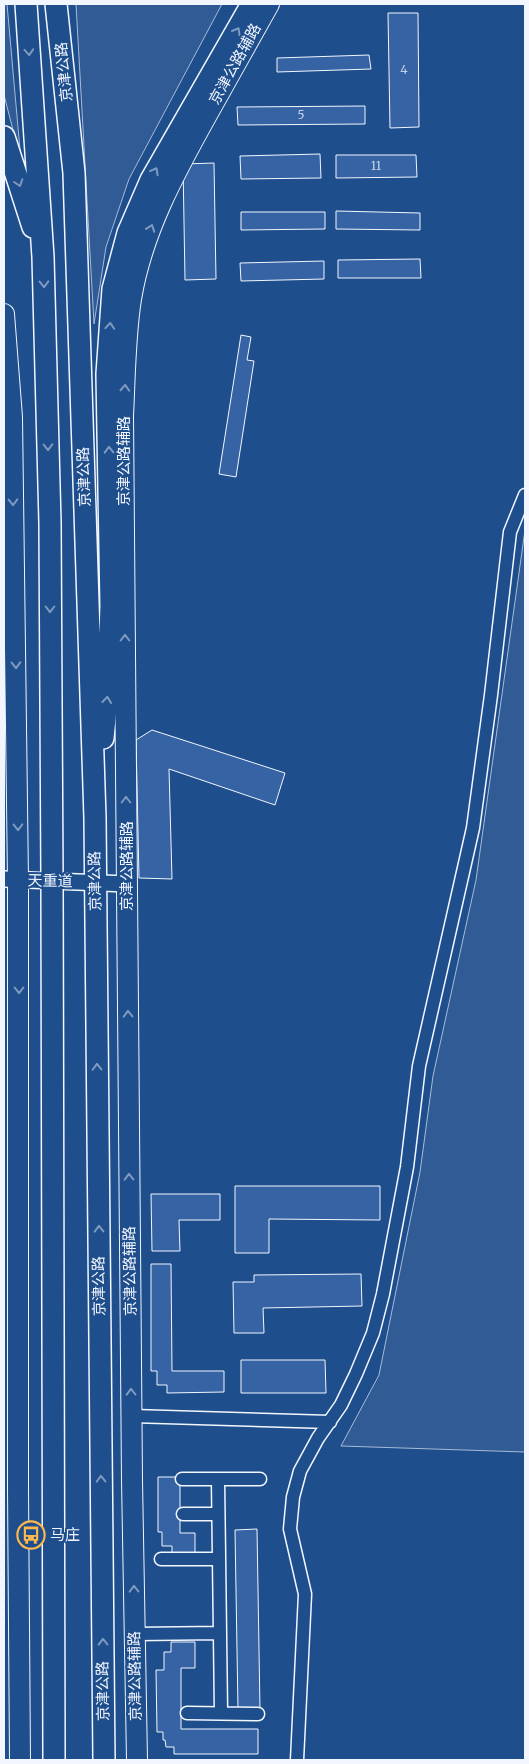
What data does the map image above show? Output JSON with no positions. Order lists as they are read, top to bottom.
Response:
{
  "streets": {
    "highway": ["京津公路"],
    "main road": ["京津公路辅路"],
    "street": ["天重道"]
  },
  "crossings": [
    ["京津公路辅路", "天重道"],
    ["京津公路", "天重道"]
  ],
  "places": {
    "bus stop": ["马庄"]
  },
  "house_numbers": ["4", "5", "11"]
}
